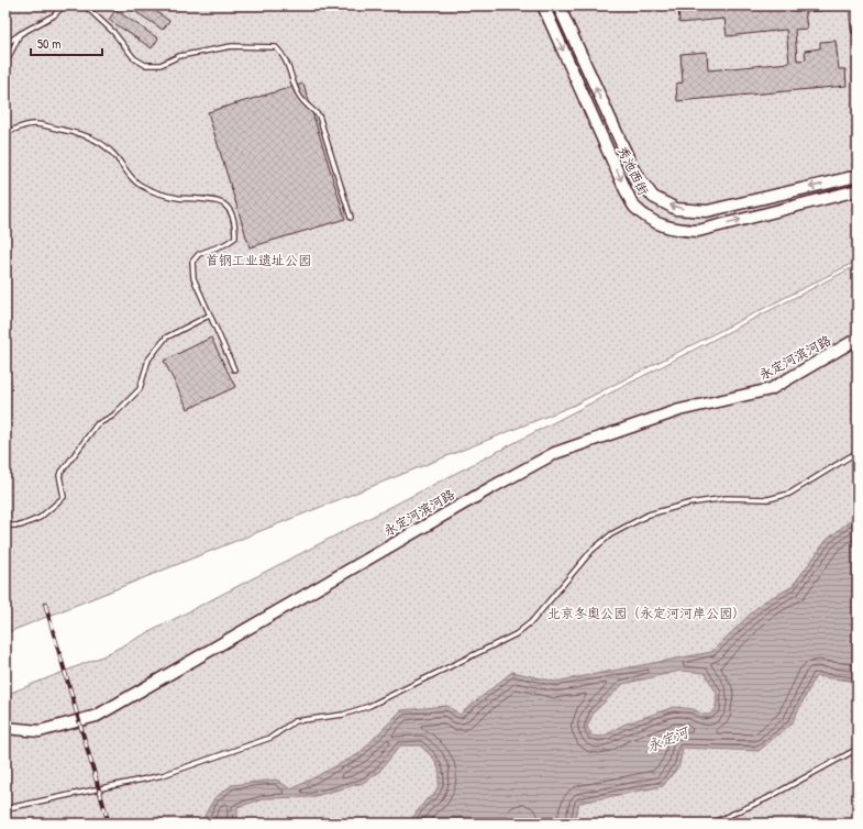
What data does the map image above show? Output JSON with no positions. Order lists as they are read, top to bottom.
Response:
{
  "streets": {
    "street": ["秀池西街", "永定河滨河路"]
  },
  "water": ["永定河"],
  "parks": ["首钢工业遗址公园", "北京冬奥公园（永定河河岸公园）"],
  "scale_bar": "50 m"
}
